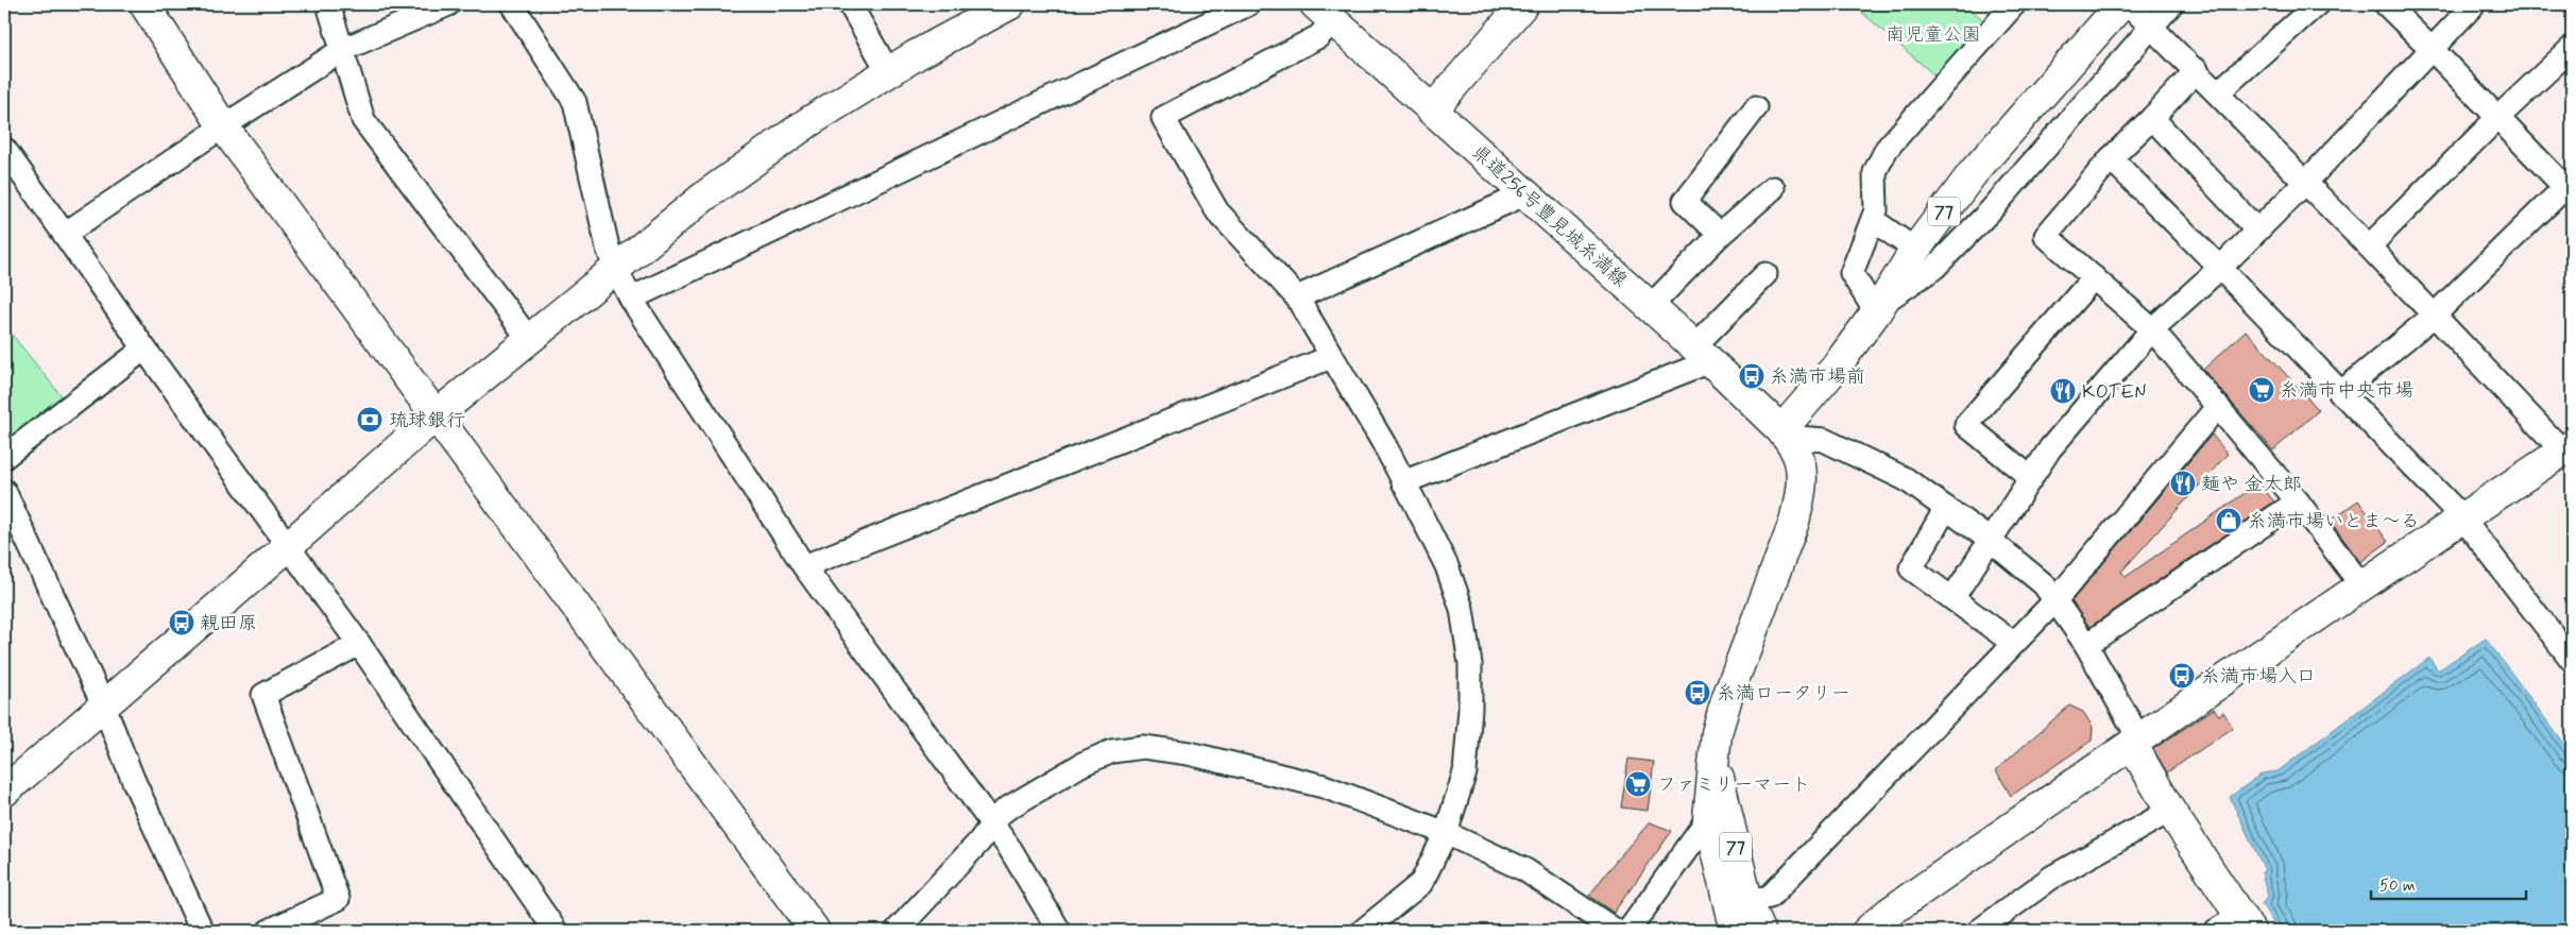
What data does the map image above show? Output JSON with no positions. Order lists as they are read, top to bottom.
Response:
{
  "streets": {
    "street": ["77", "県道256号豊見城糸満線"]
  },
  "crossings": [
    ["77", "県道256号豊見城糸満線"]
  ],
  "parks": ["南児童公園"],
  "places": {
    "bus stop": [
      "糸満市場前",
      "親田原",
      "糸満市場入口",
      "糸満ロータリー"
    ],
    "supermarket": ["糸満市中央市場", "ファミリーマート"],
    "restaurant": ["KOTEN", "麺や 金太郎"],
    "bank": ["琉球銀行"],
    "shop": ["糸満市場いとま～る"]
  },
  "scale_bar": "50 m"
}
